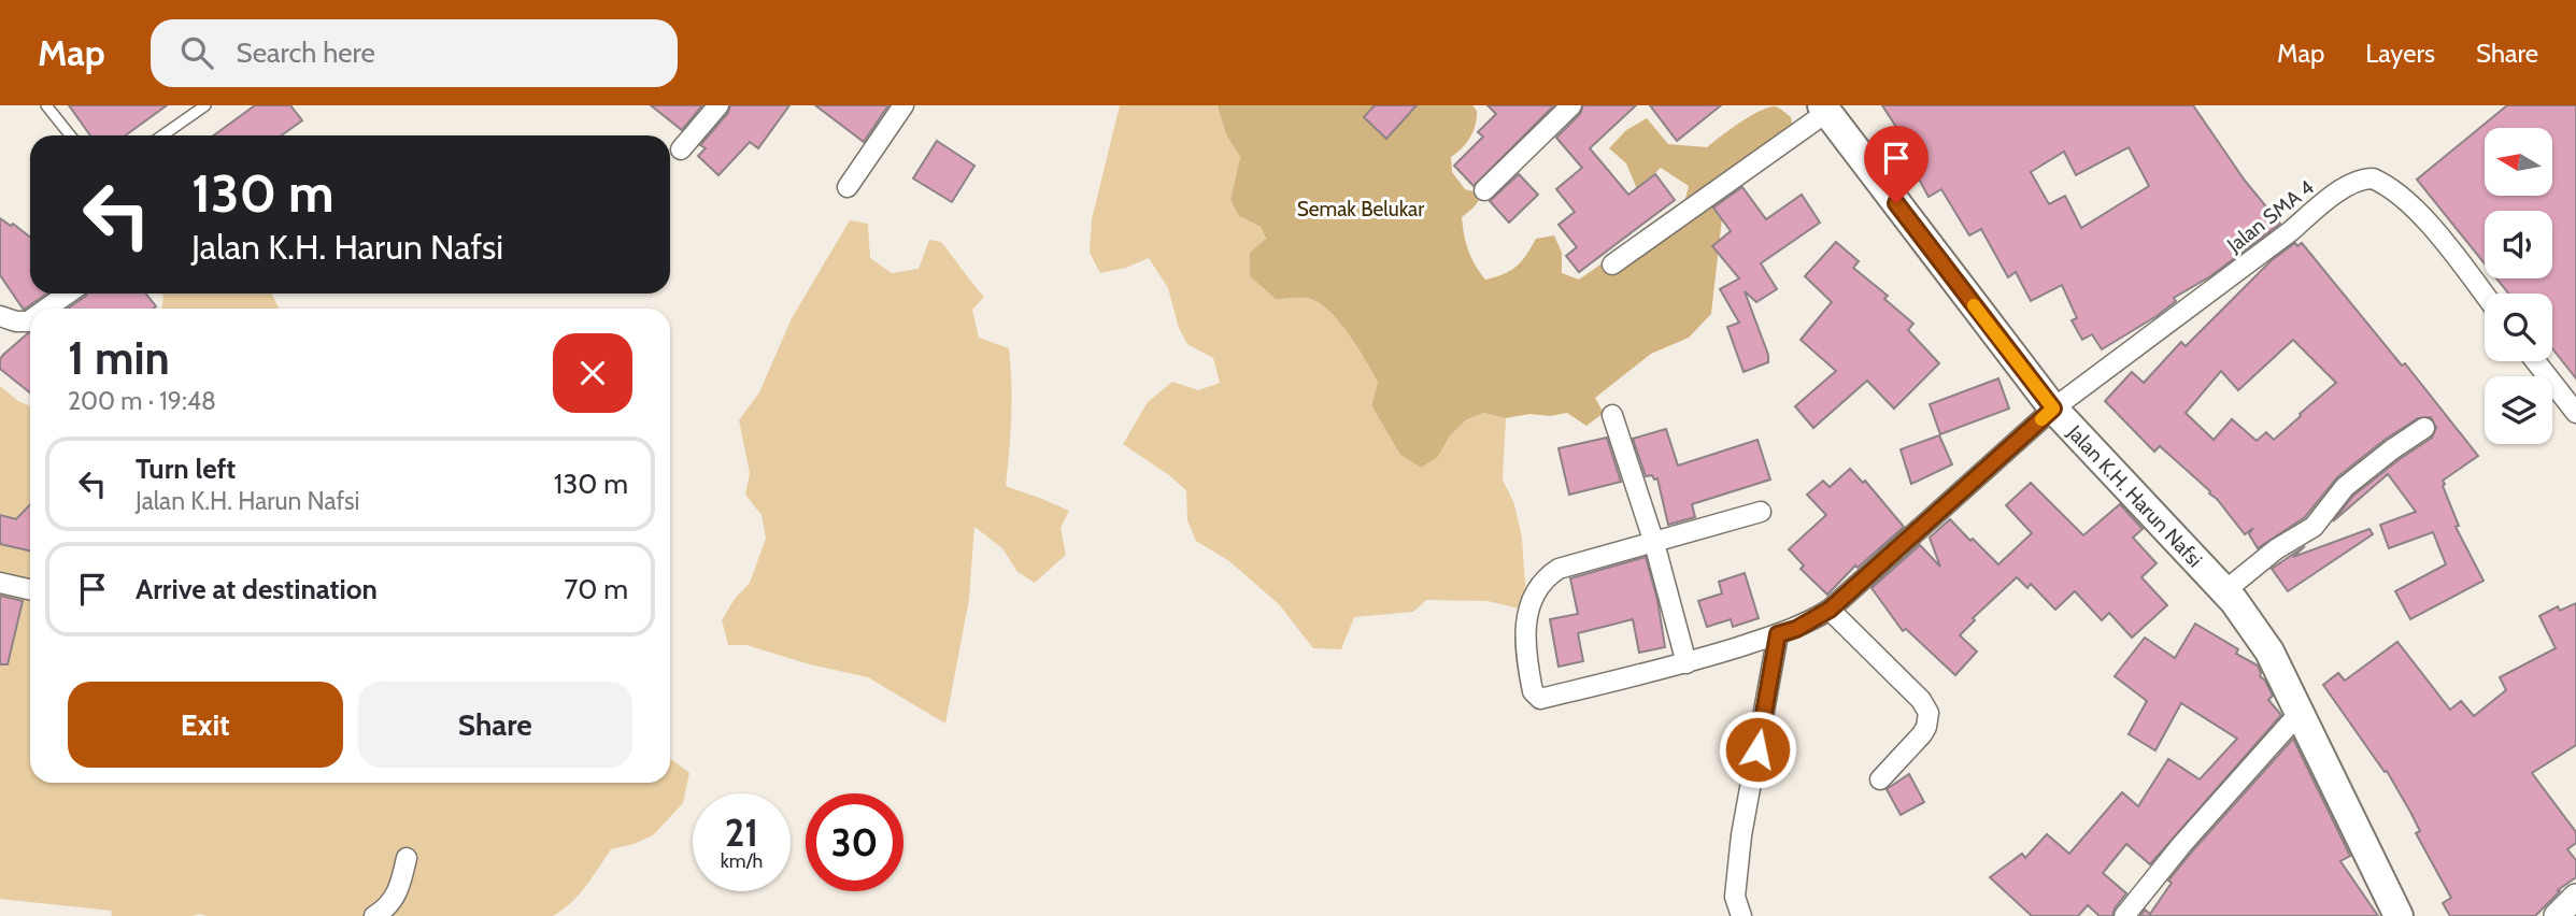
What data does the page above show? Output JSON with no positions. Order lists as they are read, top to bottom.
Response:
{
  "streets": {
    "main road": ["Jalan K.H. Harun Nafsi"],
    "street": ["Jalan SMA 4"]
  },
  "crossings": [
    ["Jalan SMA 4", "Jalan K.H. Harun Nafsi"]
  ],
  "parks": ["Semak Belukar"],
  "north": "left",
  "page": {
    "header": "Map",
    "search": "Search here",
    "nav": ["Map", "Layers", "Share"],
    "turn": ["130 m", "Jalan K.H. Harun Nafsi"],
    "heading": ["1 min", "200 m · 19:48"],
    "list": [
      {
        "name": "Turn left",
        "note": "Jalan K.H. Harun Nafsi",
        "value": "130 m"
      },
      {
        "name": "Arrive at destination",
        "value": "70 m"
      }
    ],
    "buttons": ["Exit", "Share"],
    "speed": "21 km/h",
    "limit": "30"
  }
}
